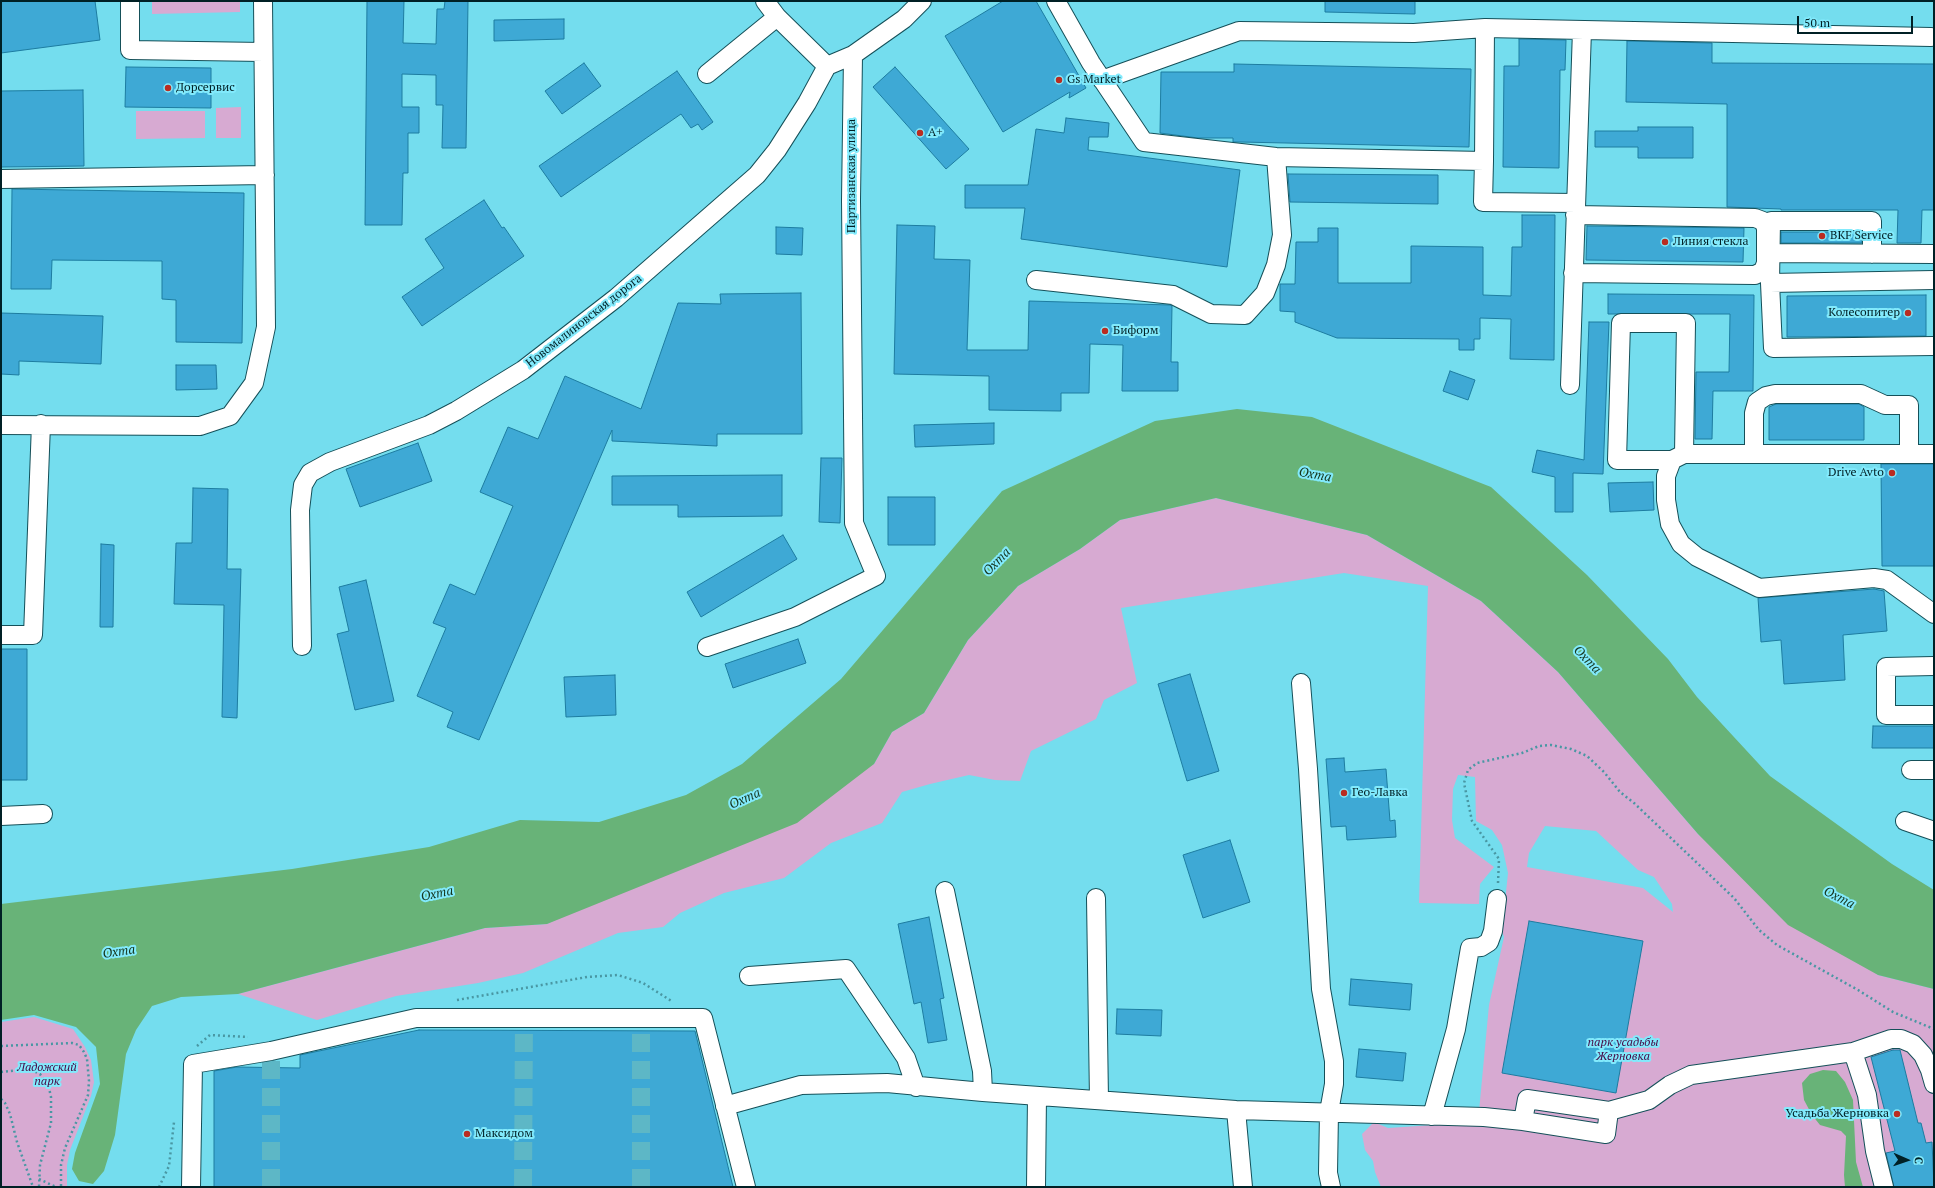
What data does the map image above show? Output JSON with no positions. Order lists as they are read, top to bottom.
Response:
{
  "streets": {
    "street": ["Партизанская улица", "Новомалиновская дорога"]
  },
  "water": ["Охта"],
  "parks": ["парк усадьбы Жерновка", "Ладожский парк"],
  "places": [
    "Gs Market",
    "Дорсервис",
    "А+",
    "BKF Service",
    "Линия стекла",
    "Колесопитер",
    "Биформ",
    "Drive Avto",
    "Гео-Лавка",
    "Усадьба Жерновка",
    "Максидом"
  ],
  "scale_bar": "50 m",
  "north": "right"
}
